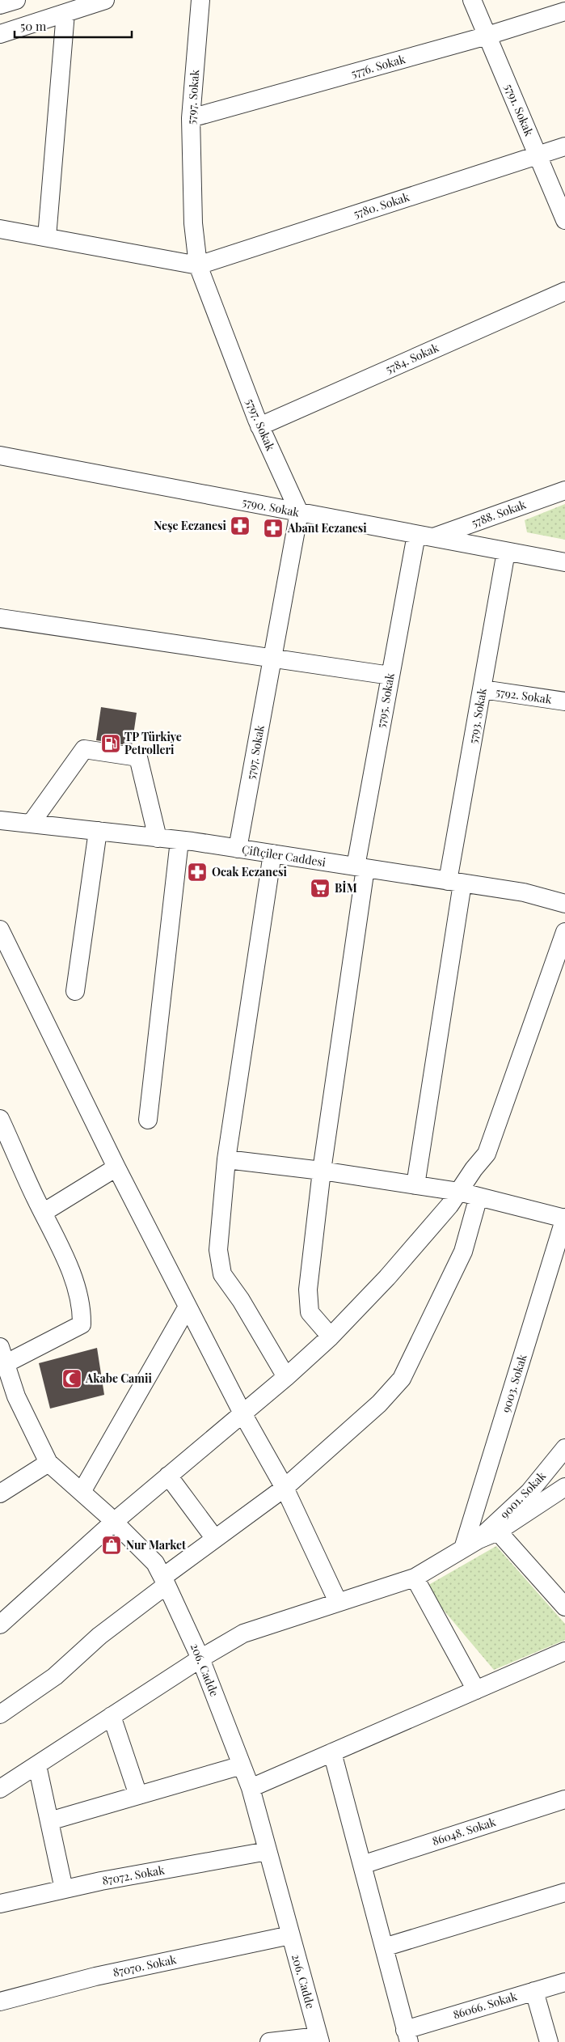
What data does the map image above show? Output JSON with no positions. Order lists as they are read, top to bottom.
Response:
{
  "streets": {
    "street": [
      "5776. Sokak",
      "5797. Sokak",
      "5791. Sokak",
      "5780. Sokak",
      "5784. Sokak",
      "5790. Sokak",
      "5788. Sokak",
      "5792. Sokak",
      "5795. Sokak",
      "5793. Sokak",
      "Çiftçiler Caddesi",
      "9003. Sokak",
      "9001. Sokak",
      "206. Cadde",
      "86048. Sokak",
      "87072. Sokak",
      "87070. Sokak",
      "86066. Sokak"
    ]
  },
  "crossings": [
    ["5776. Sokak", "5797. Sokak"],
    ["5776. Sokak", "5791. Sokak"],
    ["5797. Sokak", "5780. Sokak"],
    ["5797. Sokak", "5784. Sokak"],
    ["5797. Sokak", "5790. Sokak"],
    ["5797. Sokak", "Çiftçiler Caddesi"],
    ["5791. Sokak", "5780. Sokak"],
    ["5790. Sokak", "5788. Sokak"],
    ["5790. Sokak", "5795. Sokak"],
    ["5790. Sokak", "5793. Sokak"],
    ["5788. Sokak", "5795. Sokak"],
    ["5792. Sokak", "5793. Sokak"],
    ["5795. Sokak", "Çiftçiler Caddesi"],
    ["5793. Sokak", "Çiftçiler Caddesi"],
    ["9003. Sokak", "9001. Sokak"],
    ["206. Cadde", "87072. Sokak"],
    ["206. Cadde", "87070. Sokak"]
  ],
  "places": {
    "pharmacy": ["Neşe Eczanesi", "Abant Eczanesi", "Ocak Eczanesi"],
    "fuel station": ["TP Türkiye Petrolleri"],
    "supermarket": ["BİM"],
    "mosque": ["Akabe Camii"],
    "shop": ["Nur Market"]
  },
  "scale_bar": "50 m"
}
